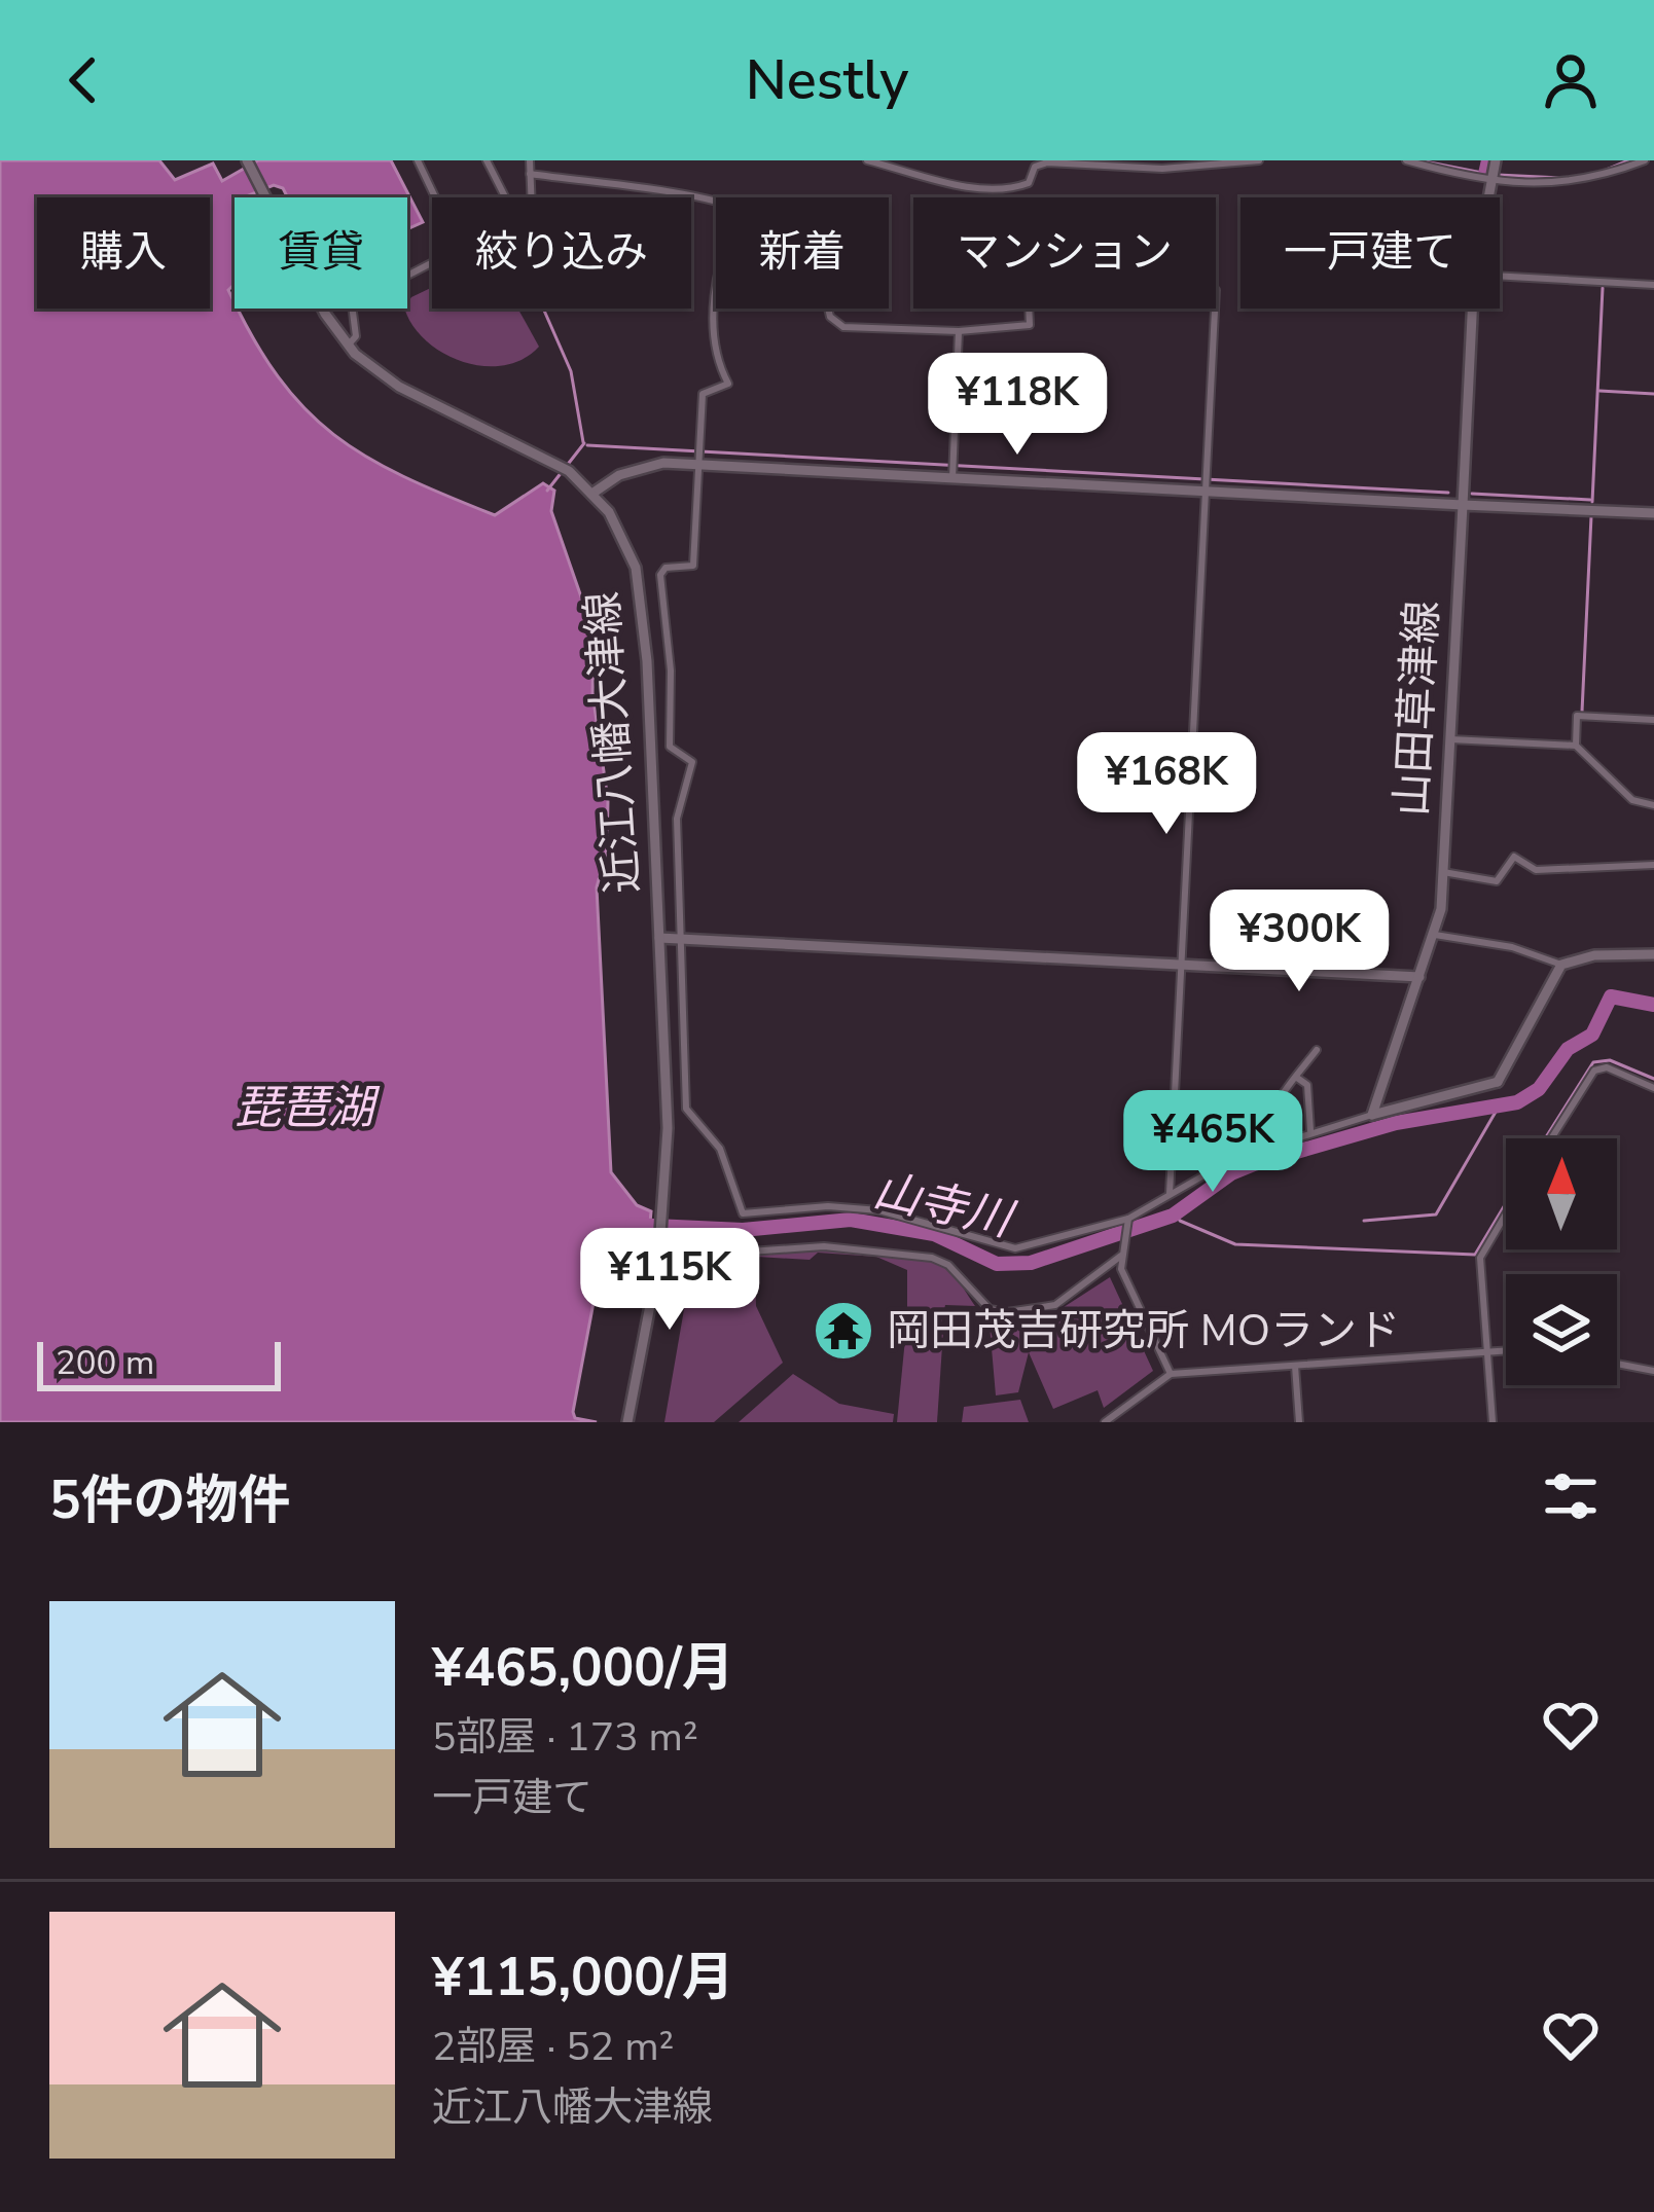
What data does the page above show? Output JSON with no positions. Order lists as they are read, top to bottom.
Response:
{
  "streets": {
    "main road": ["山田草津線", "近江八幡大津線"]
  },
  "water": ["琵琶湖", "山寺川"],
  "places": {
    "temple": ["岡田茂吉研究所 MOランド"]
  },
  "scale_bar": "200 m",
  "north": "top",
  "page": {
    "header": "Nestly",
    "chip": [
      "購入",
      "賃貸",
      "絞り込み",
      "新着",
      "マンション",
      "一戸建て"
    ],
    "price": [
      "¥118K",
      "¥168K",
      "¥300K",
      "¥465K",
      "¥115K"
    ],
    "scale": "200 m",
    "heading": "5件の物件",
    "list": [
      {
        "name": "¥465,000/月",
        "note": "5部屋 · 173 m² · 一戸建て"
      },
      {
        "name": "¥115,000/月",
        "note": "2部屋 · 52 m² · 近江八幡大津線"
      }
    ]
  }
}
